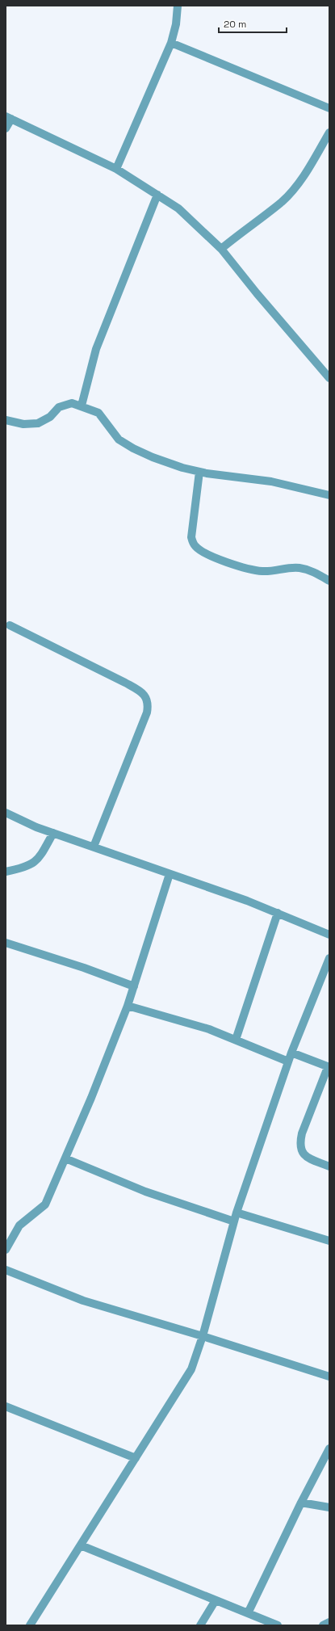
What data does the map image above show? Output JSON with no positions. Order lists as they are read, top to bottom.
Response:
{
  "scale_bar": "20 m"
}
